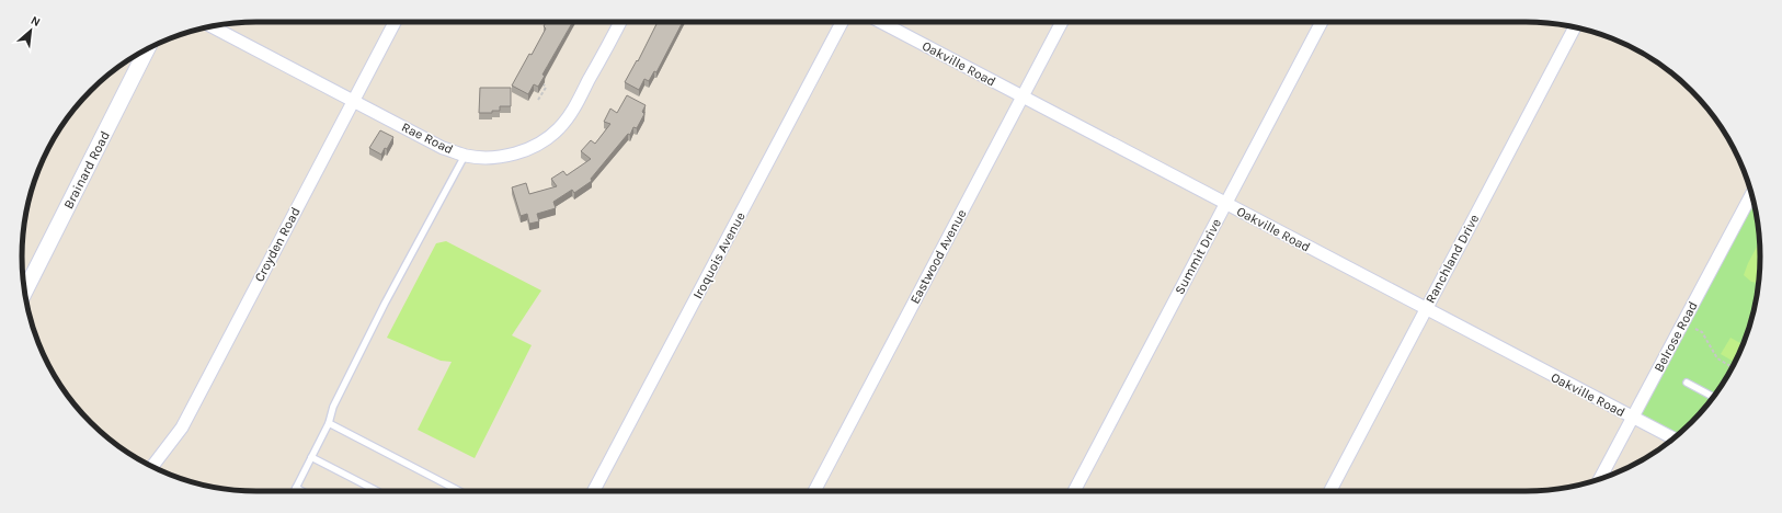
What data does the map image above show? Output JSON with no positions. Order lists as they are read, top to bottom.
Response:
{
  "streets": {
    "street": [
      "Oakville Road",
      "Rae Road",
      "Brainard Road",
      "Croyden Road",
      "Iroquois Avenue",
      "Eastwood Avenue",
      "Summit Drive",
      "Ranchland Drive",
      "Belrose Road"
    ]
  },
  "crossings": [
    ["Oakville Road", "Eastwood Avenue"],
    ["Oakville Road", "Summit Drive"],
    ["Oakville Road", "Ranchland Drive"],
    ["Oakville Road", "Belrose Road"],
    ["Rae Road", "Croyden Road"]
  ],
  "north": "top right"
}
